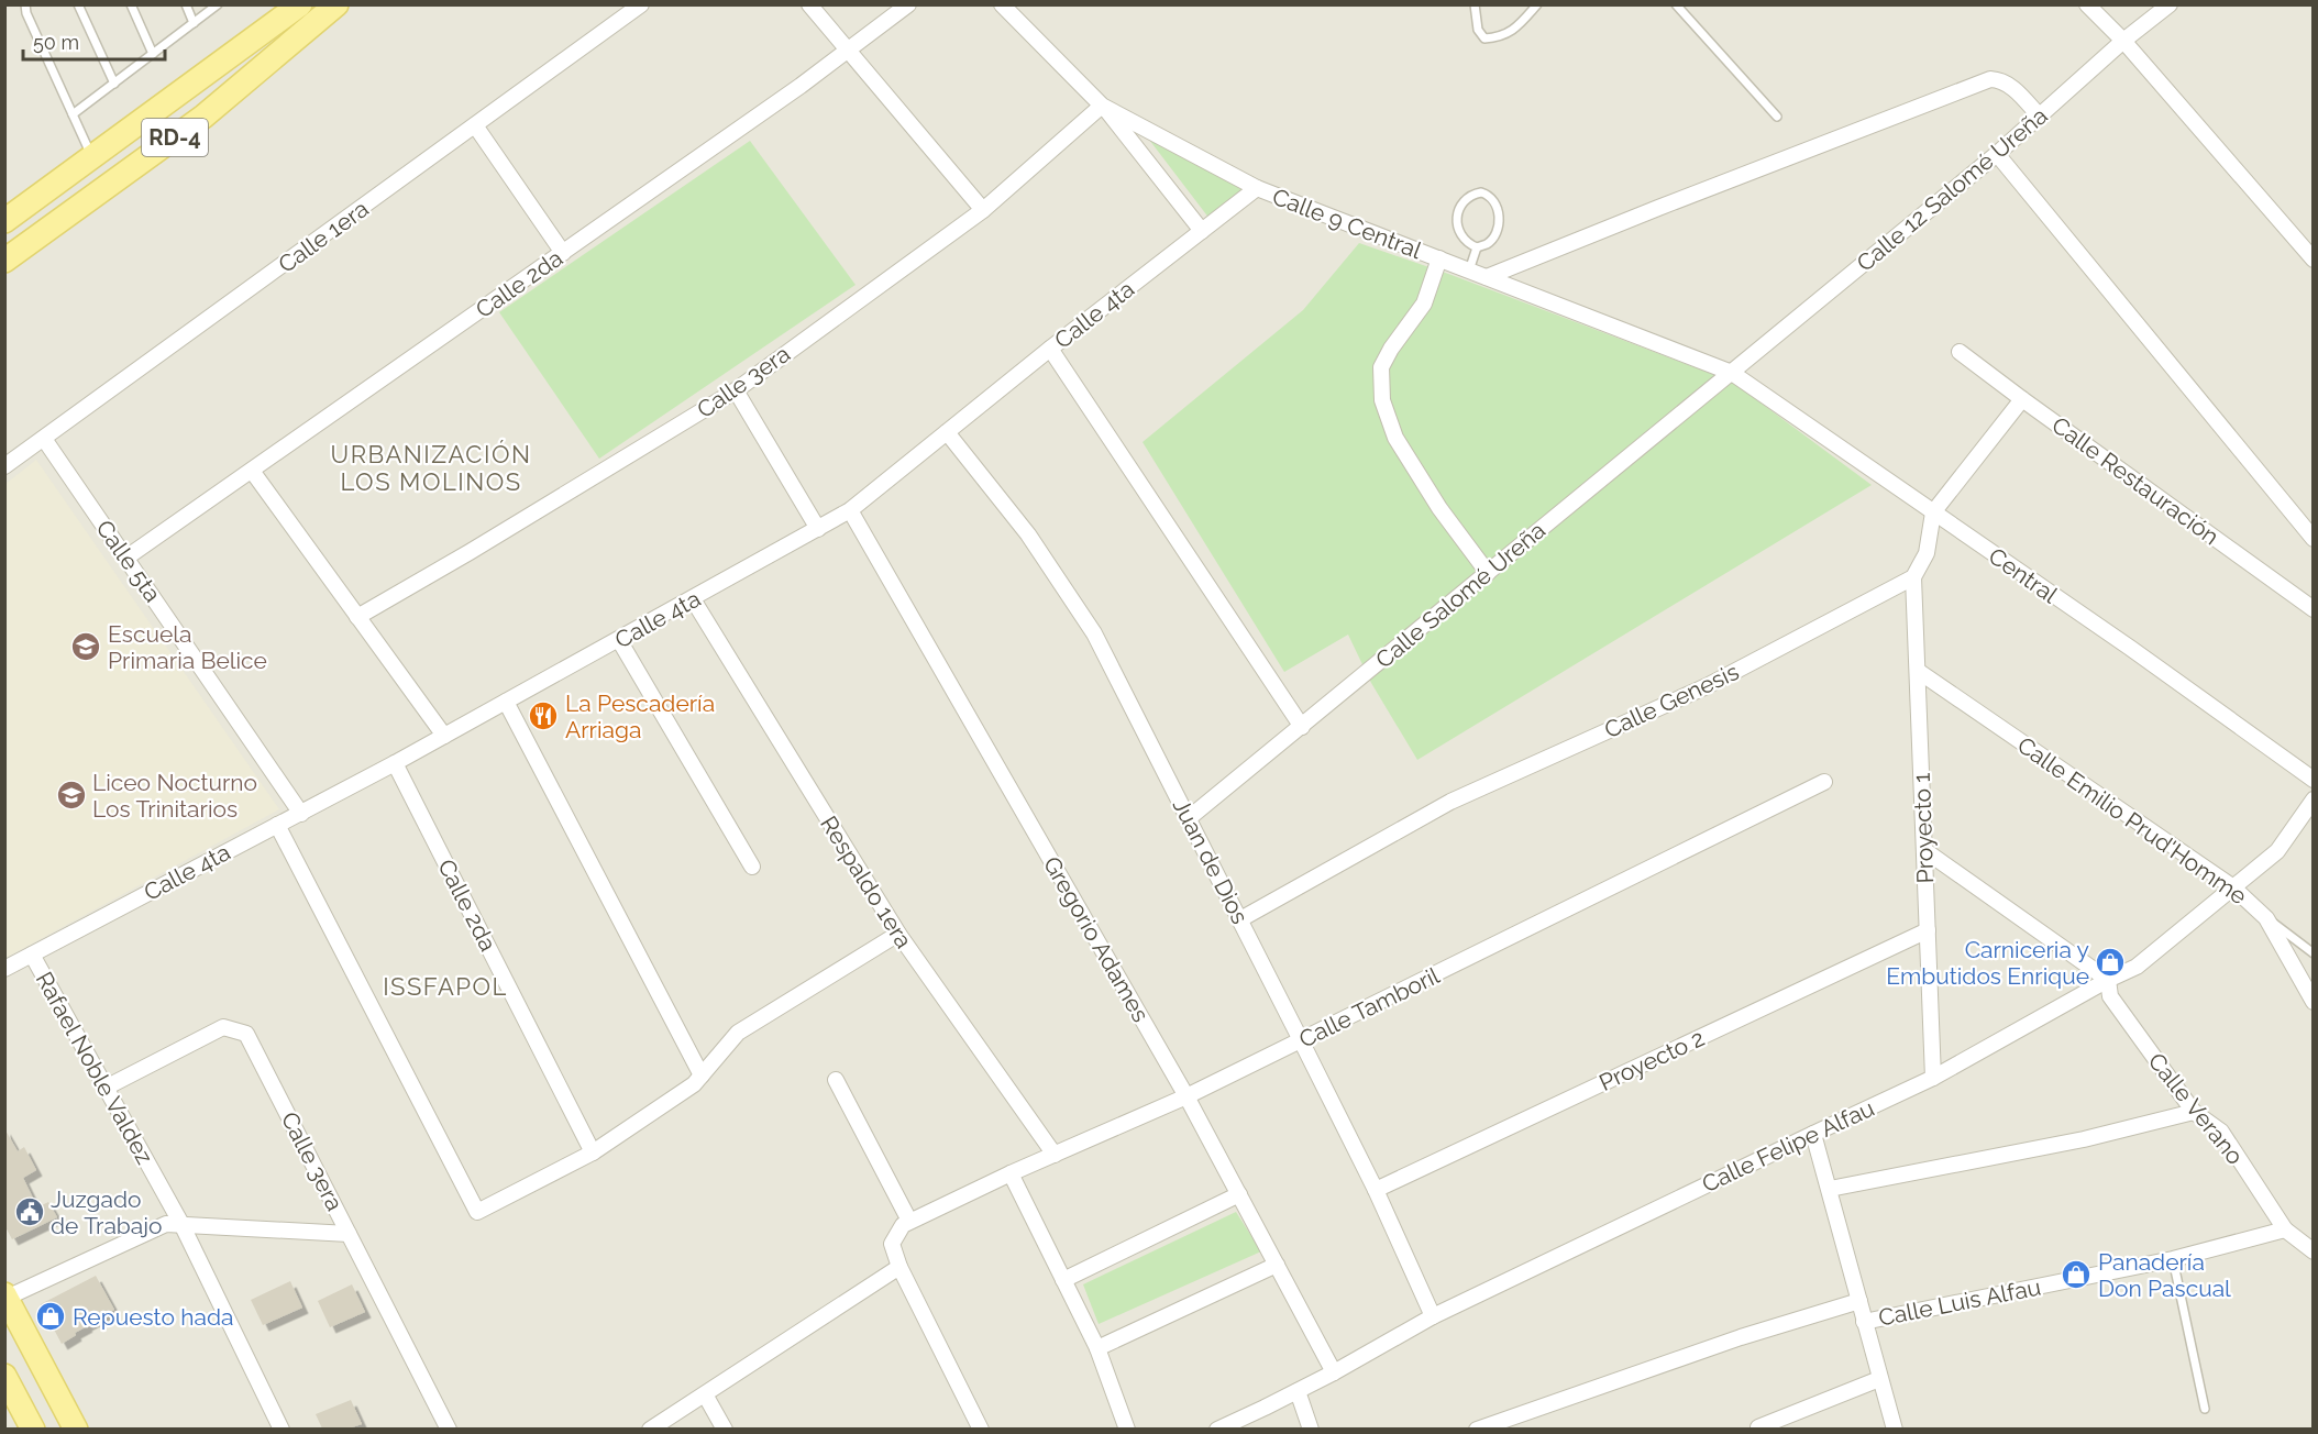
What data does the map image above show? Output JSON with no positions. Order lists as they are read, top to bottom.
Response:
{
  "streets": {
    "main road": ["RD-4"],
    "street": [
      "Calle 12 Salomé Ureña",
      "Calle 9 Central",
      "Calle 1era",
      "Calle 2da",
      "Calle 4ta",
      "Calle 3era",
      "Calle Restauración",
      "Calle 5ta",
      "Central",
      "Calle Salomé Ureña",
      "Calle Genesis",
      "Calle Emilio Prud'Homme",
      "Proyecto 1",
      "Juan de Dios",
      "Respaldo 1era",
      "Gregorio Adames",
      "Calle Tamboril",
      "Proyecto 2",
      "Rafael Noble Valdez",
      "Calle Verano",
      "Calle Felipe Alfau",
      "Calle Luis Alfau"
    ]
  },
  "crossings": [
    ["Calle 12 Salomé Ureña", "Calle 9 Central"],
    ["Calle 12 Salomé Ureña", "Central"],
    ["Calle 12 Salomé Ureña", "Calle Salomé Ureña"],
    ["Calle 9 Central", "Calle 4ta"],
    ["Calle 9 Central", "Calle 3era"],
    ["Calle 9 Central", "Central"],
    ["Calle 9 Central", "Calle Salomé Ureña"],
    ["Calle 1era", "Calle 5ta"],
    ["Calle 2da", "Calle 4ta"],
    ["Calle 2da", "Calle 5ta"],
    ["Calle 4ta", "Calle 5ta"],
    ["Calle 4ta", "Juan de Dios"],
    ["Calle 4ta", "Respaldo 1era"],
    ["Calle 4ta", "Gregorio Adames"],
    ["Calle 4ta", "Rafael Noble Valdez"],
    ["Calle 3era", "Rafael Noble Valdez"],
    ["Central", "Calle Salomé Ureña"],
    ["Calle Salomé Ureña", "Juan de Dios"],
    ["Calle Genesis", "Proyecto 1"],
    ["Calle Genesis", "Juan de Dios"],
    ["Calle Emilio Prud'Homme", "Proyecto 1"],
    ["Calle Emilio Prud'Homme", "Calle Felipe Alfau"],
    ["Proyecto 1", "Proyecto 2"],
    ["Proyecto 1", "Calle Felipe Alfau"],
    ["Juan de Dios", "Calle Tamboril"],
    ["Juan de Dios", "Proyecto 2"],
    ["Juan de Dios", "Calle Felipe Alfau"],
    ["Respaldo 1era", "Calle Tamboril"],
    ["Gregorio Adames", "Calle Tamboril"],
    ["Gregorio Adames", "Calle Felipe Alfau"],
    ["Calle Verano", "Calle Felipe Alfau"],
    ["Calle Verano", "Calle Luis Alfau"]
  ],
  "districts": ["URBANIZACIÓN LOS MOLINOS", "ISSFAPOL"],
  "places": {
    "school or university": ["Escuela Primaria Belice", "Liceo Nocturno Los Trinitarios"],
    "restaurant": ["La Pescadería Arriaga"],
    "shop": ["Carniceria y Embutidos Enrique", "Panadería Don Pascual", "Repuesto hada"],
    "public building": ["Juzgado de Trabajo"]
  },
  "scale_bar": "50 m"
}
